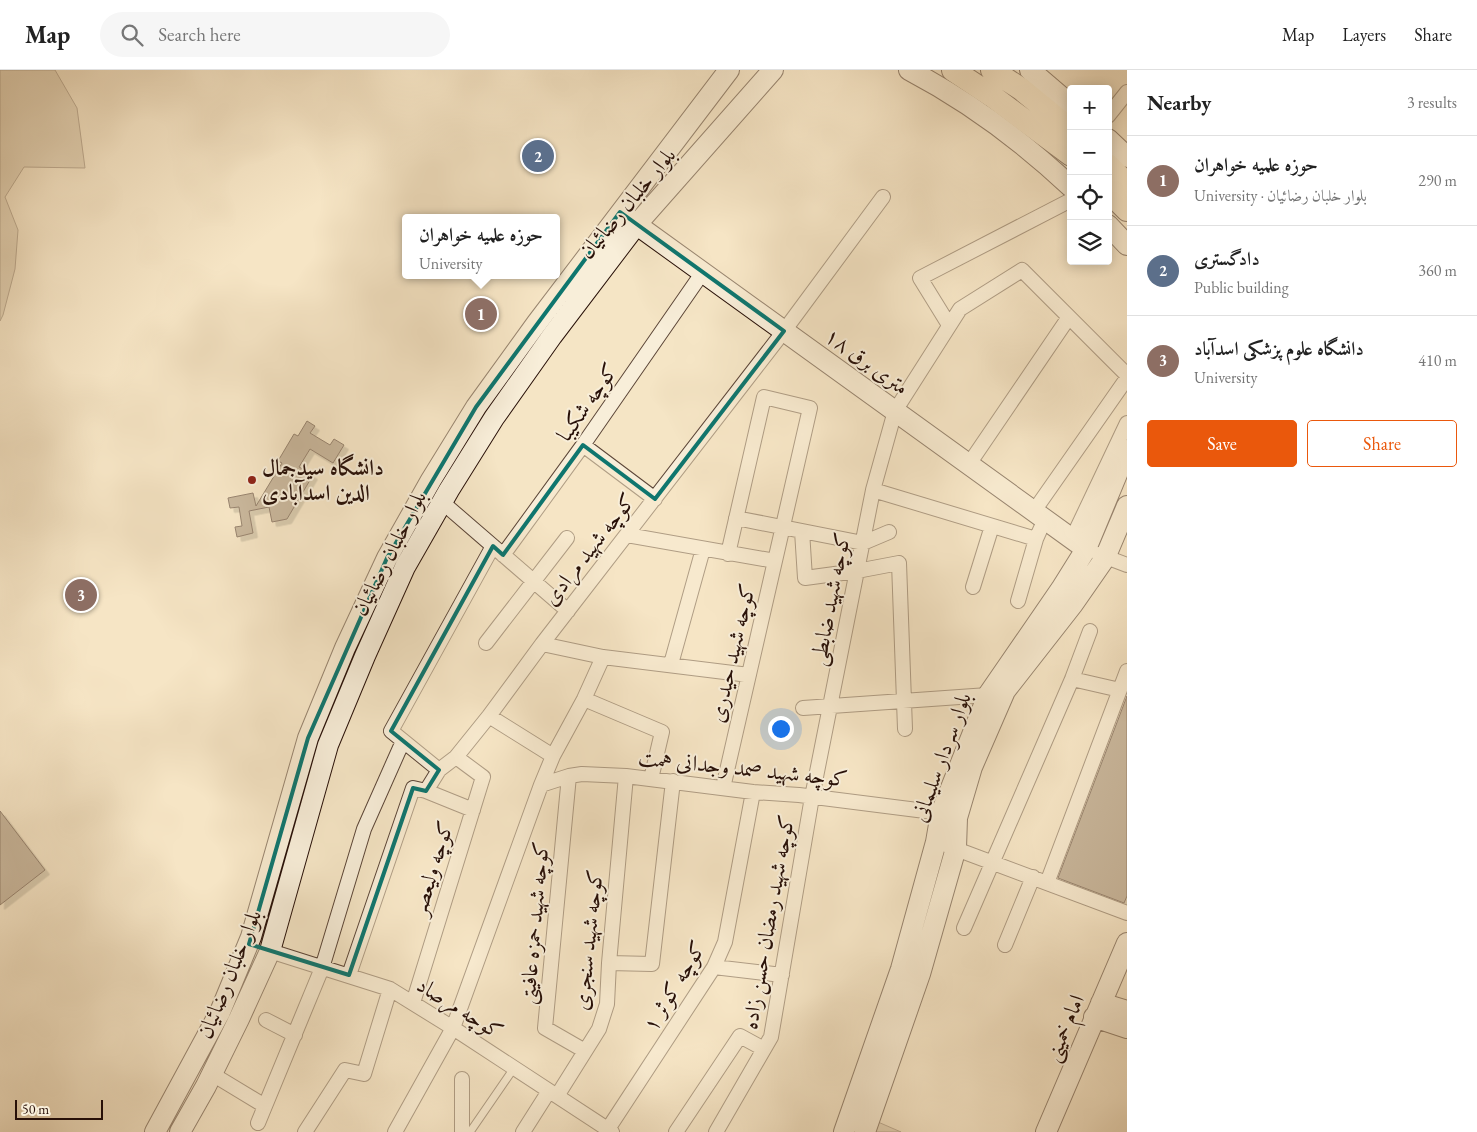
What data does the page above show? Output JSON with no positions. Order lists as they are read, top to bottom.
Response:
{
  "streets": {
    "main road": [
      "بلوار خلبان رضائیان",
      "۱۸ متری برق",
      "بلوار سردار سلیمانی",
      "امام خمینی"
    ],
    "street": [
      "کوچه شکیبا",
      "کوچه شهید مرادی",
      "کوچه شهید ضابطی",
      "کوچه شهید حیدری",
      "کوچه شهید صمد وجدانی همت",
      "کوچه ولیعصر",
      "کوچه شهید رمضان حسن زاده",
      "کوچه شهید حمزه عافیتی",
      "کوچه شهید سنجری",
      "کوچه کوثر ۱",
      "کوچه مرصاد"
    ]
  },
  "crossings": [
    ["بلوار خلبان رضائیان", "۱۸ متری برق"],
    ["بلوار خلبان رضائیان", "کوچه مرصاد"],
    ["۱۸ متری برق", "کوچه شکیبا"],
    ["۱۸ متری برق", "کوچه شهید مرادی"],
    ["۱۸ متری برق", "کوچه شهید ضابطی"],
    ["۱۸ متری برق", "بلوار سردار سلیمانی"],
    ["کوچه شهید مرادی", "کوچه ولیعصر"],
    ["کوچه شهید مرادی", "کوچه مرصاد"],
    ["کوچه شهید ضابطی", "کوچه شهید صمد وجدانی همت"],
    ["کوچه شهید ضابطی", "کوچه شهید رمضان حسن زاده"],
    ["کوچه شهید حیدری", "کوچه شهید صمد وجدانی همت"],
    ["بلوار سردار سلیمانی", "کوچه شهید صمد وجدانی همت"],
    ["کوچه شهید صمد وجدانی همت", "کوچه شهید رمضان حسن زاده"],
    ["کوچه شهید صمد وجدانی همت", "کوچه شهید حمزه عافیتی"],
    ["کوچه شهید صمد وجدانی همت", "کوچه شهید سنجری"],
    ["کوچه شهید صمد وجدانی همت", "کوچه کوثر ۱"],
    ["کوچه ولیعصر", "کوچه مرصاد"],
    ["کوچه شهید حمزه عافیتی", "کوچه شهید سنجری"],
    ["کوچه شهید سنجری", "کوچه مرصاد"],
    ["کوچه کوثر ۱", "کوچه مرصاد"]
  ],
  "places": ["دانشگاه سیدجمال الدین اسدآبادی"],
  "scale_bar": "50 m",
  "page": {
    "header": "Map",
    "search": "Search here",
    "nav": ["Map", "Layers", "Share"],
    "heading": ["Nearby", "3 results"],
    "map_buttons": ["+", "−"],
    "list": [
      {
        "mark": "1",
        "name": "حوزه علمیه خواهران",
        "note": "University · بلوار خلبان رضائیان",
        "value": "290 m"
      },
      {
        "mark": "2",
        "name": "دادگستری",
        "note": "Public building",
        "value": "360 m"
      },
      {
        "mark": "3",
        "name": "دانشگاه علوم پزشکی اسدآباد",
        "note": "University",
        "value": "410 m"
      }
    ],
    "pins": ["2", "1", "3"],
    "popup": ["حوزه علمیه خواهران", "University"],
    "buttons": ["Save", "Share"],
    "scale": "50 m"
  }
}
